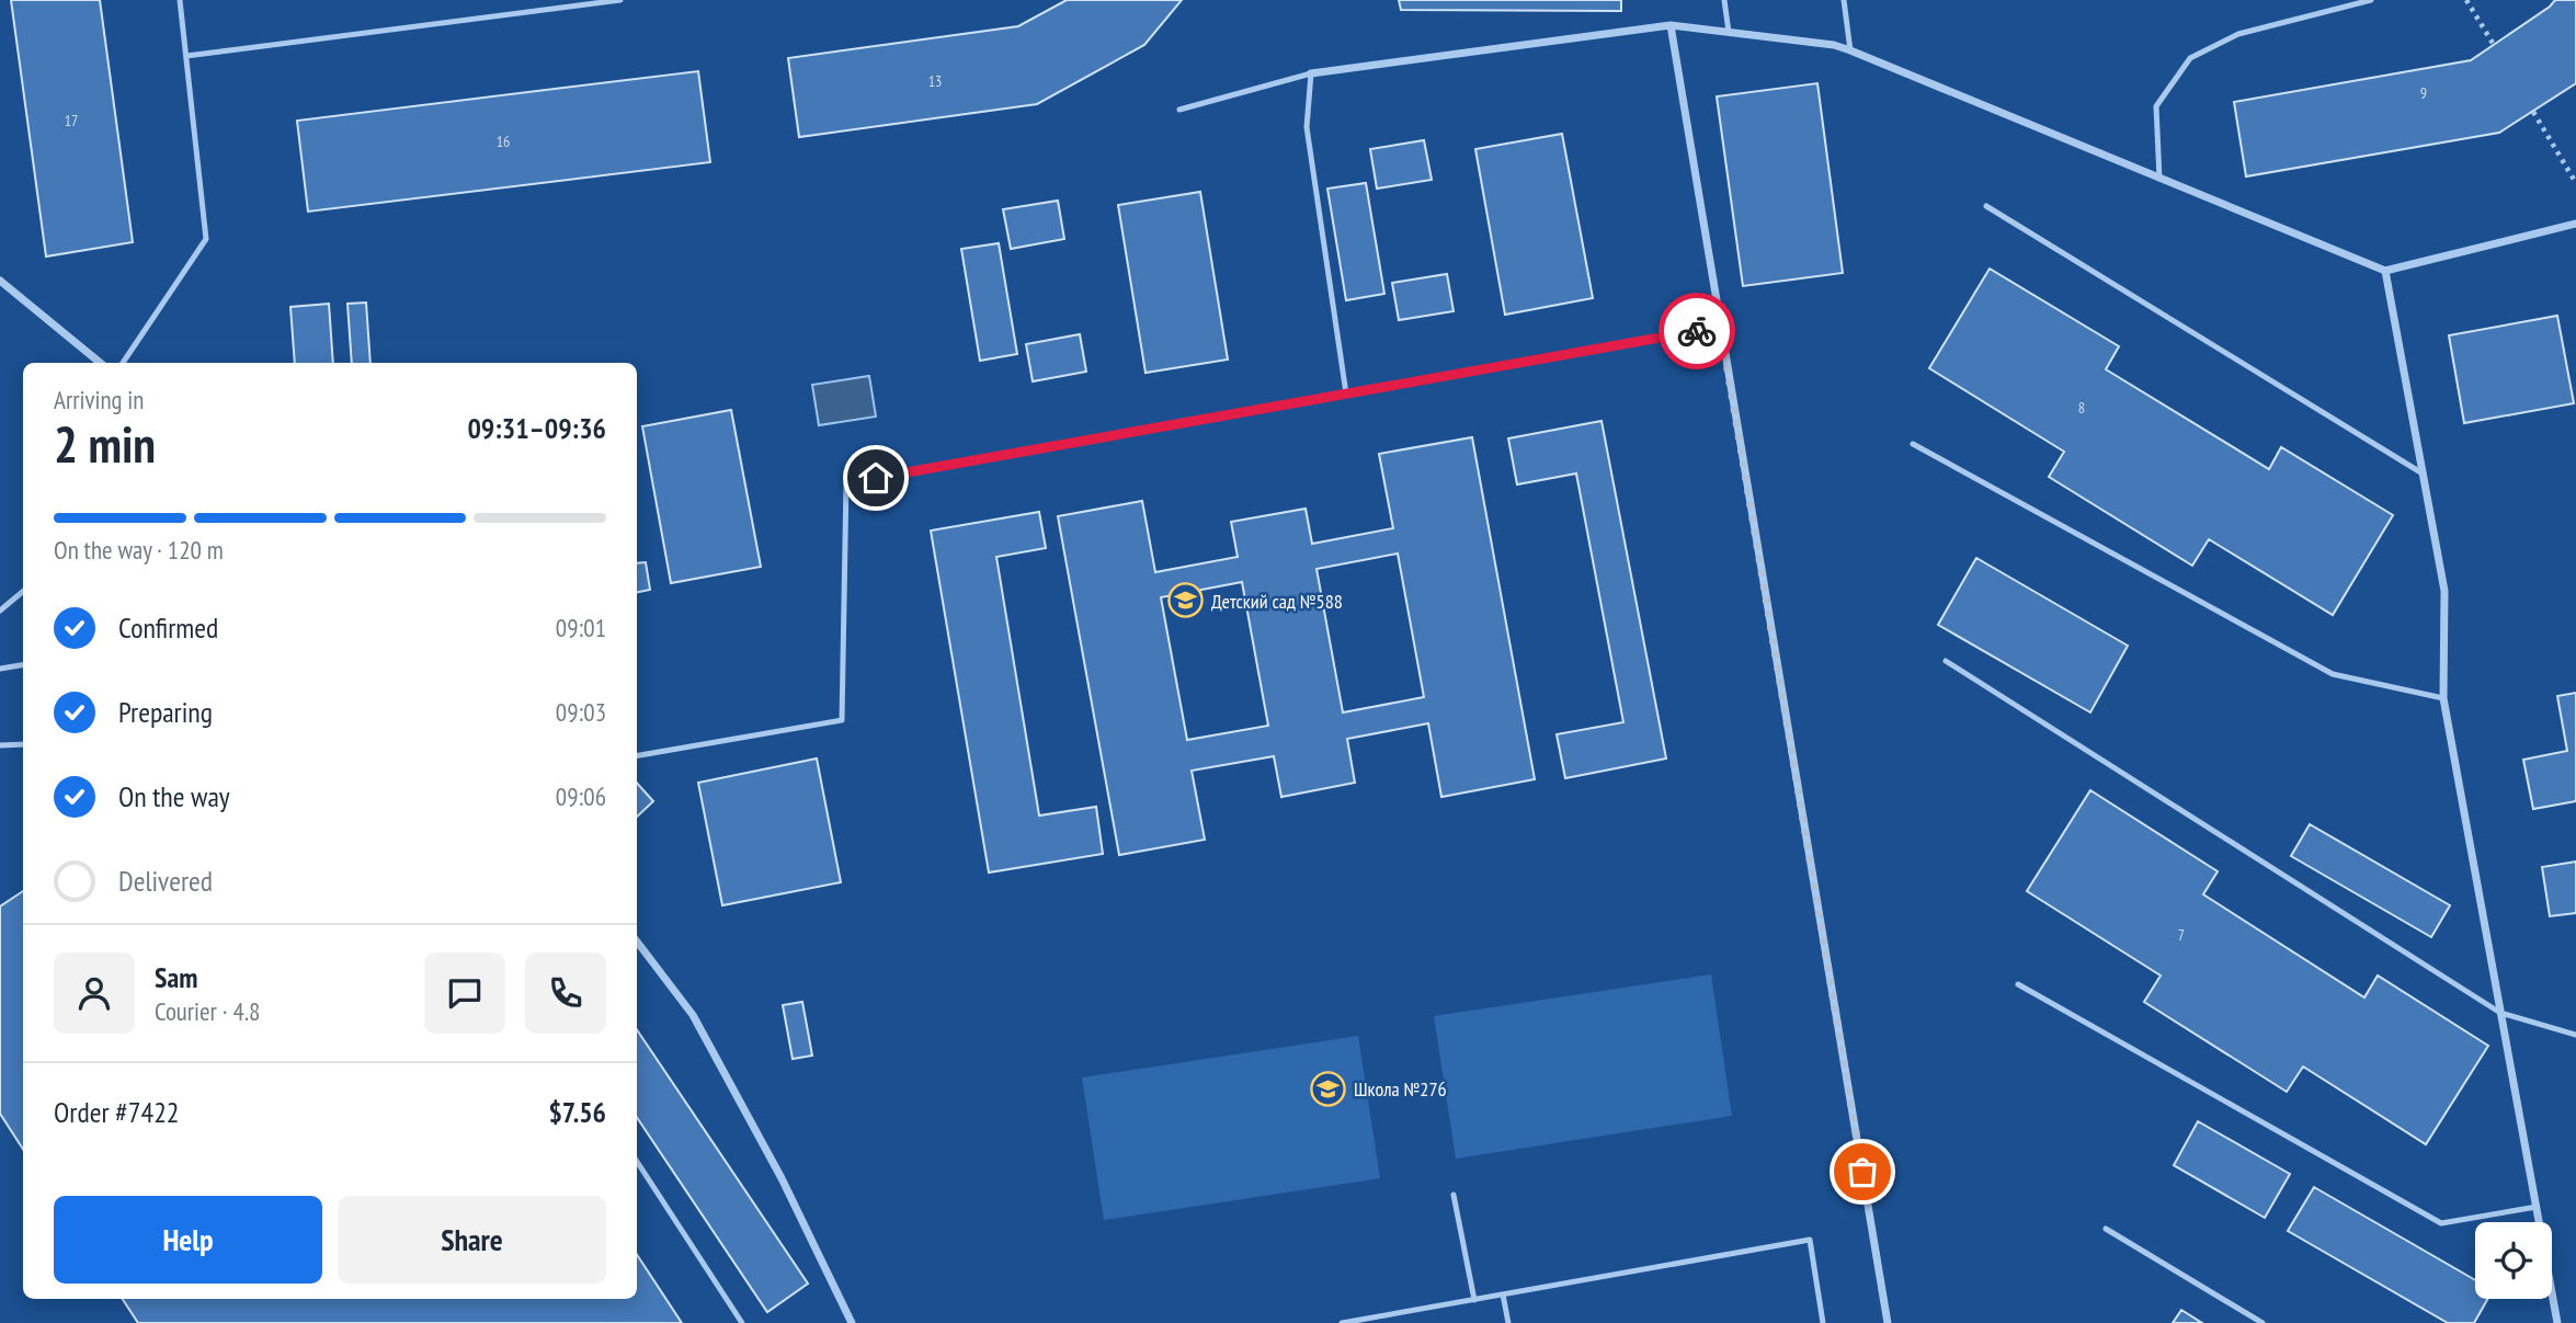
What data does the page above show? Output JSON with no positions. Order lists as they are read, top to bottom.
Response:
{
  "places": {
    "school or university": ["Детский сад №588", "Школа №276"]
  },
  "house_numbers": [
    "13",
    "9",
    "17",
    "16",
    "8",
    "7"
  ],
  "page": {
    "heading": ["2 min", "Arriving in", "09:31–09:36"],
    "panel": [
      "Sam",
      "Courier · 4.8",
      "Order #7422",
      "$7.56"
    ],
    "bar": "On the way · 120 m",
    "list": [
      ["Confirmed", "09:01"],
      ["Preparing", "09:03"],
      ["On the way", "09:06"],
      "Delivered"
    ],
    "buttons": ["Help", "Share"]
  }
}
